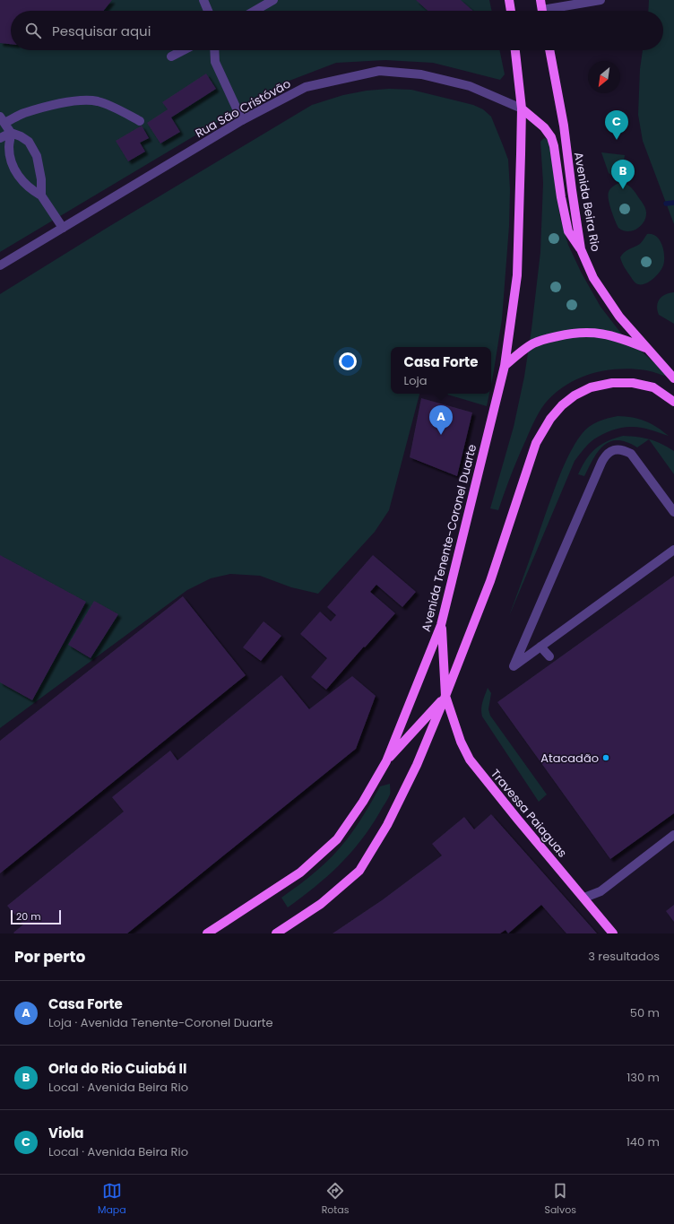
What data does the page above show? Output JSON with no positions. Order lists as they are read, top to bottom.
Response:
{
  "streets": {
    "main road": ["Avenida Beira Rio", "Avenida Tenente-Coronel Duarte", "Travessa Paiaguas"],
    "street": ["Rua São Cristóvão"]
  },
  "crossings": [
    ["Rua São Cristóvão", "Avenida Tenente-Coronel Duarte"]
  ],
  "places": ["Atacadão"],
  "scale_bar": "20 m",
  "north": "bottom left",
  "page": {
    "search": "Pesquisar aqui",
    "pins": ["C", "B", "A"],
    "popup": ["Casa Forte", "Loja"],
    "scale": "20 m",
    "heading": ["Por perto", "3 resultados"],
    "list": [
      {
        "mark": "A",
        "name": "Casa Forte",
        "note": "Loja · Avenida Tenente-Coronel Duarte",
        "value": "50 m"
      },
      {
        "mark": "B",
        "name": "Orla do Rio Cuiabá II",
        "note": "Local · Avenida Beira Rio",
        "value": "130 m"
      },
      {
        "mark": "C",
        "name": "Viola",
        "note": "Local · Avenida Beira Rio",
        "value": "140 m"
      }
    ],
    "nav": ["Mapa", "Rotas", "Salvos"]
  }
}
